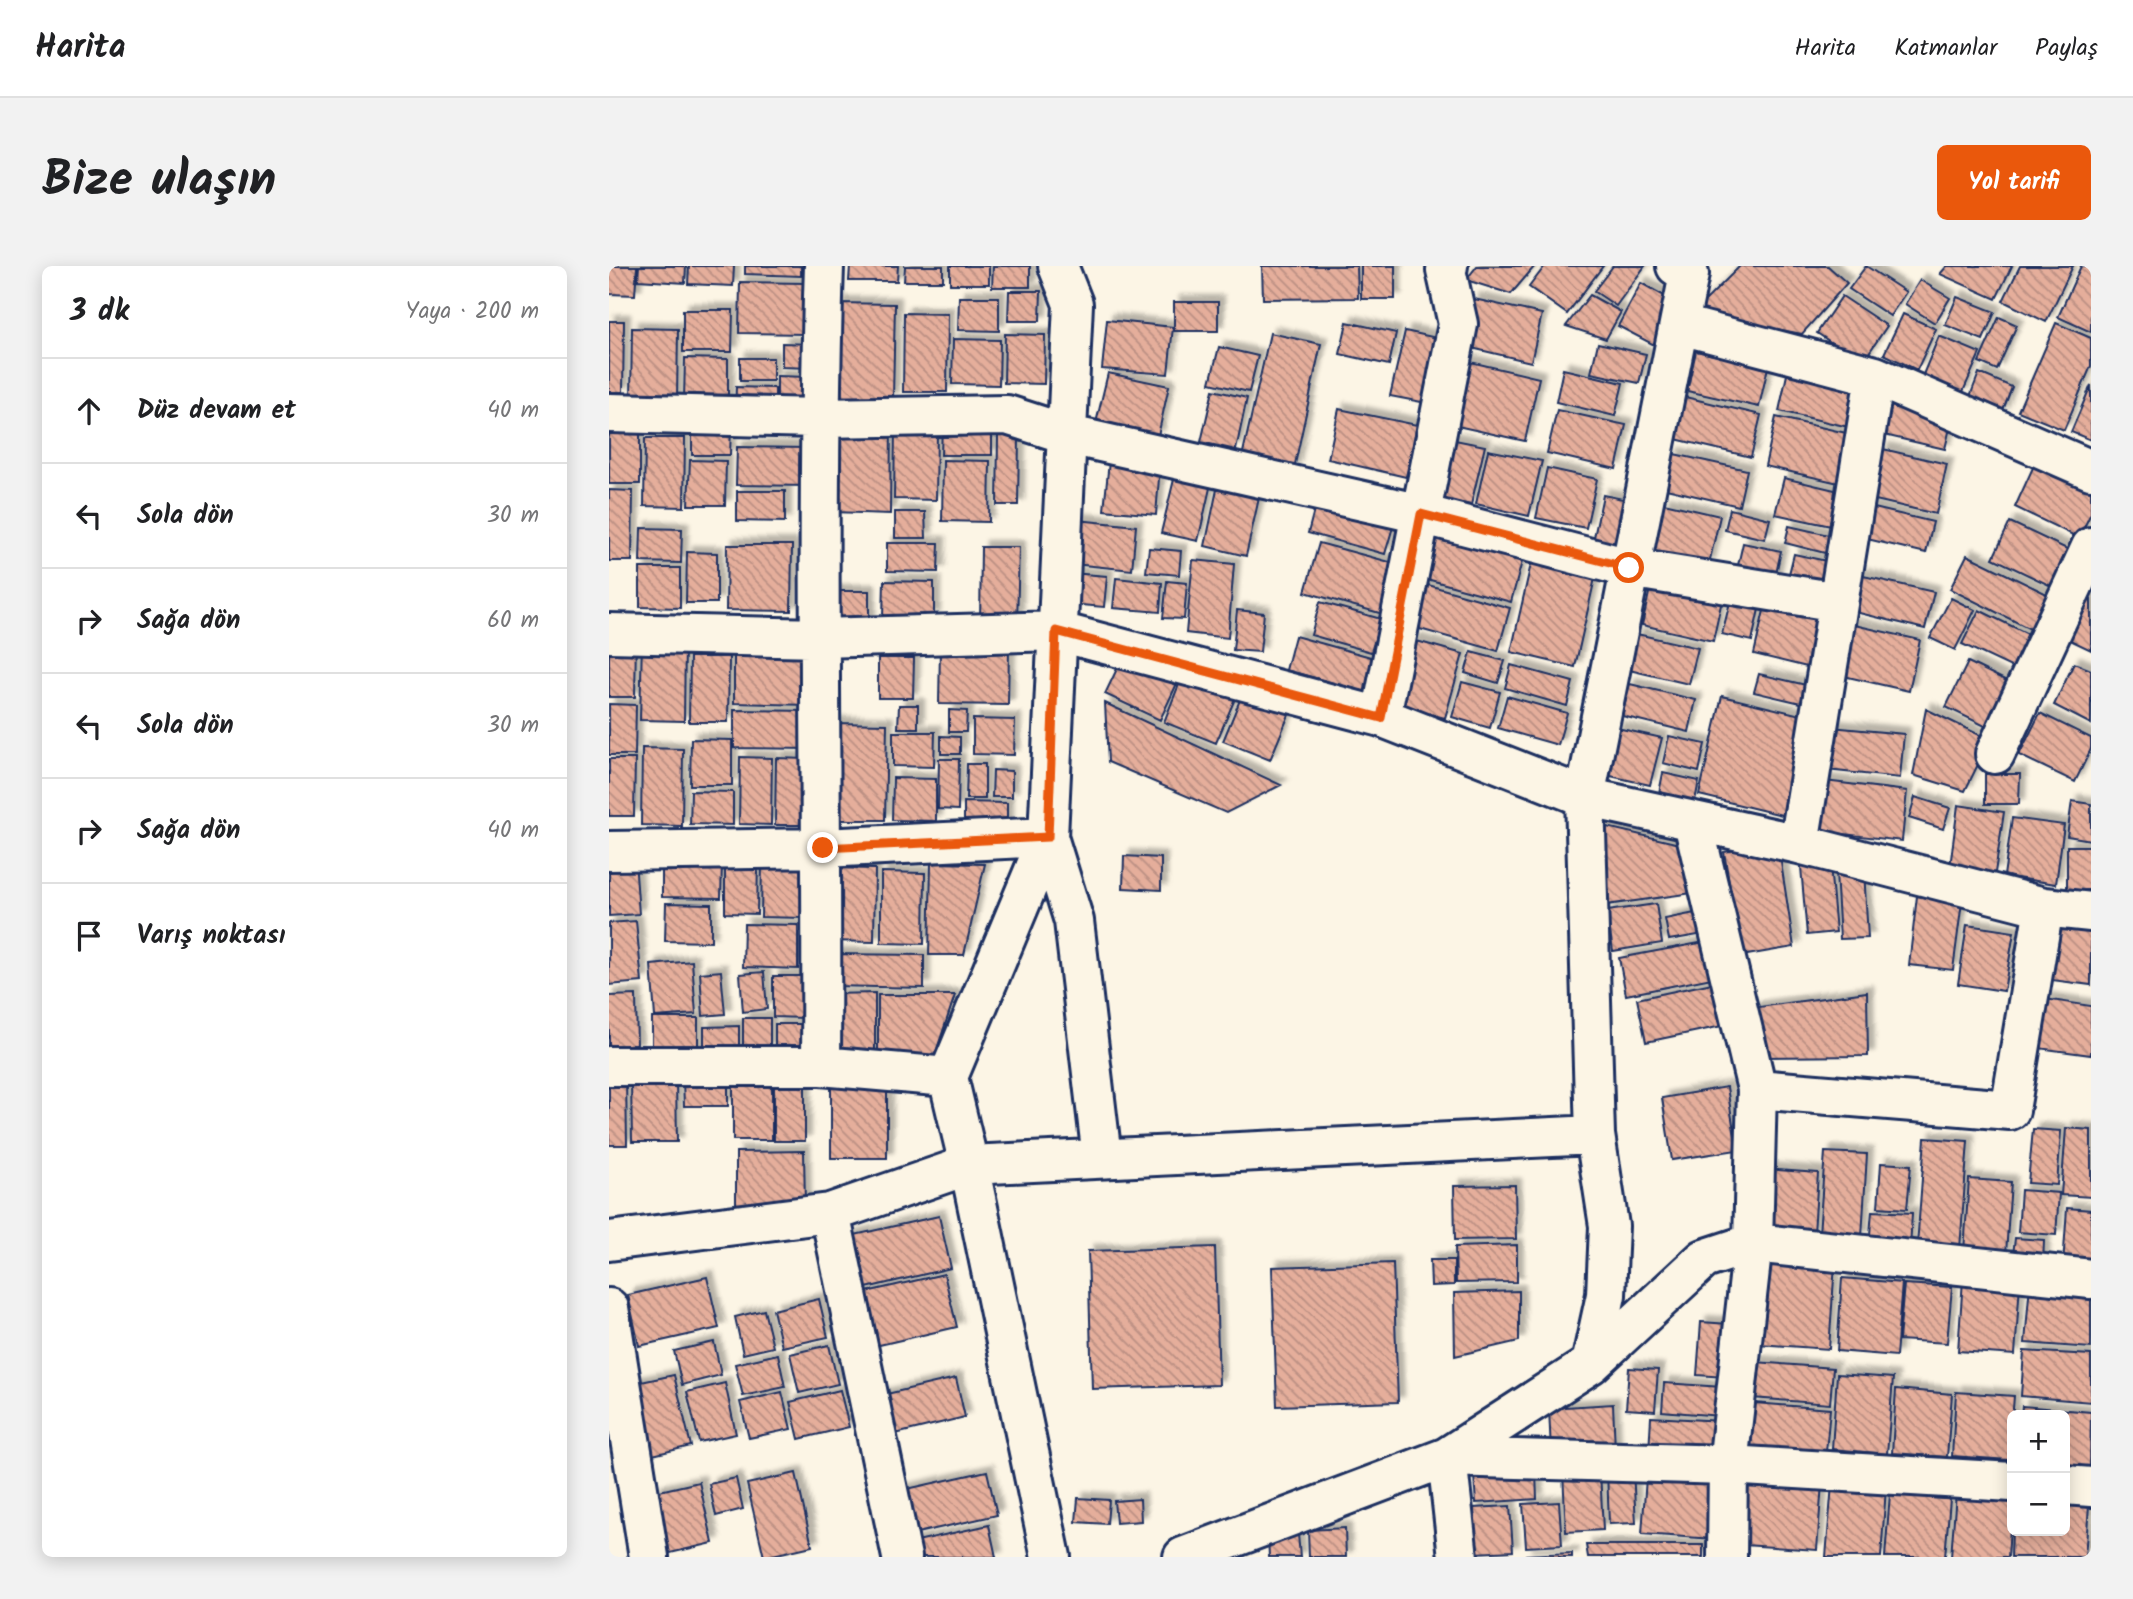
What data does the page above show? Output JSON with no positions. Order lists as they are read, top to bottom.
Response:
{
  "page": {
    "header": "Harita",
    "nav": ["Harita", "Katmanlar", "Paylaş"],
    "title": "Bize ulaşın",
    "buttons": "Yol tarifi",
    "heading": ["3 dk", "Yaya · 200 m"],
    "list": [
      ["Düz devam et", "40 m"],
      ["Sola dön", "30 m"],
      ["Sağa dön", "60 m"],
      ["Sola dön", "30 m"],
      ["Sağa dön", "40 m"],
      "Varış noktası"
    ],
    "map_buttons": ["+", "−"]
  }
}
